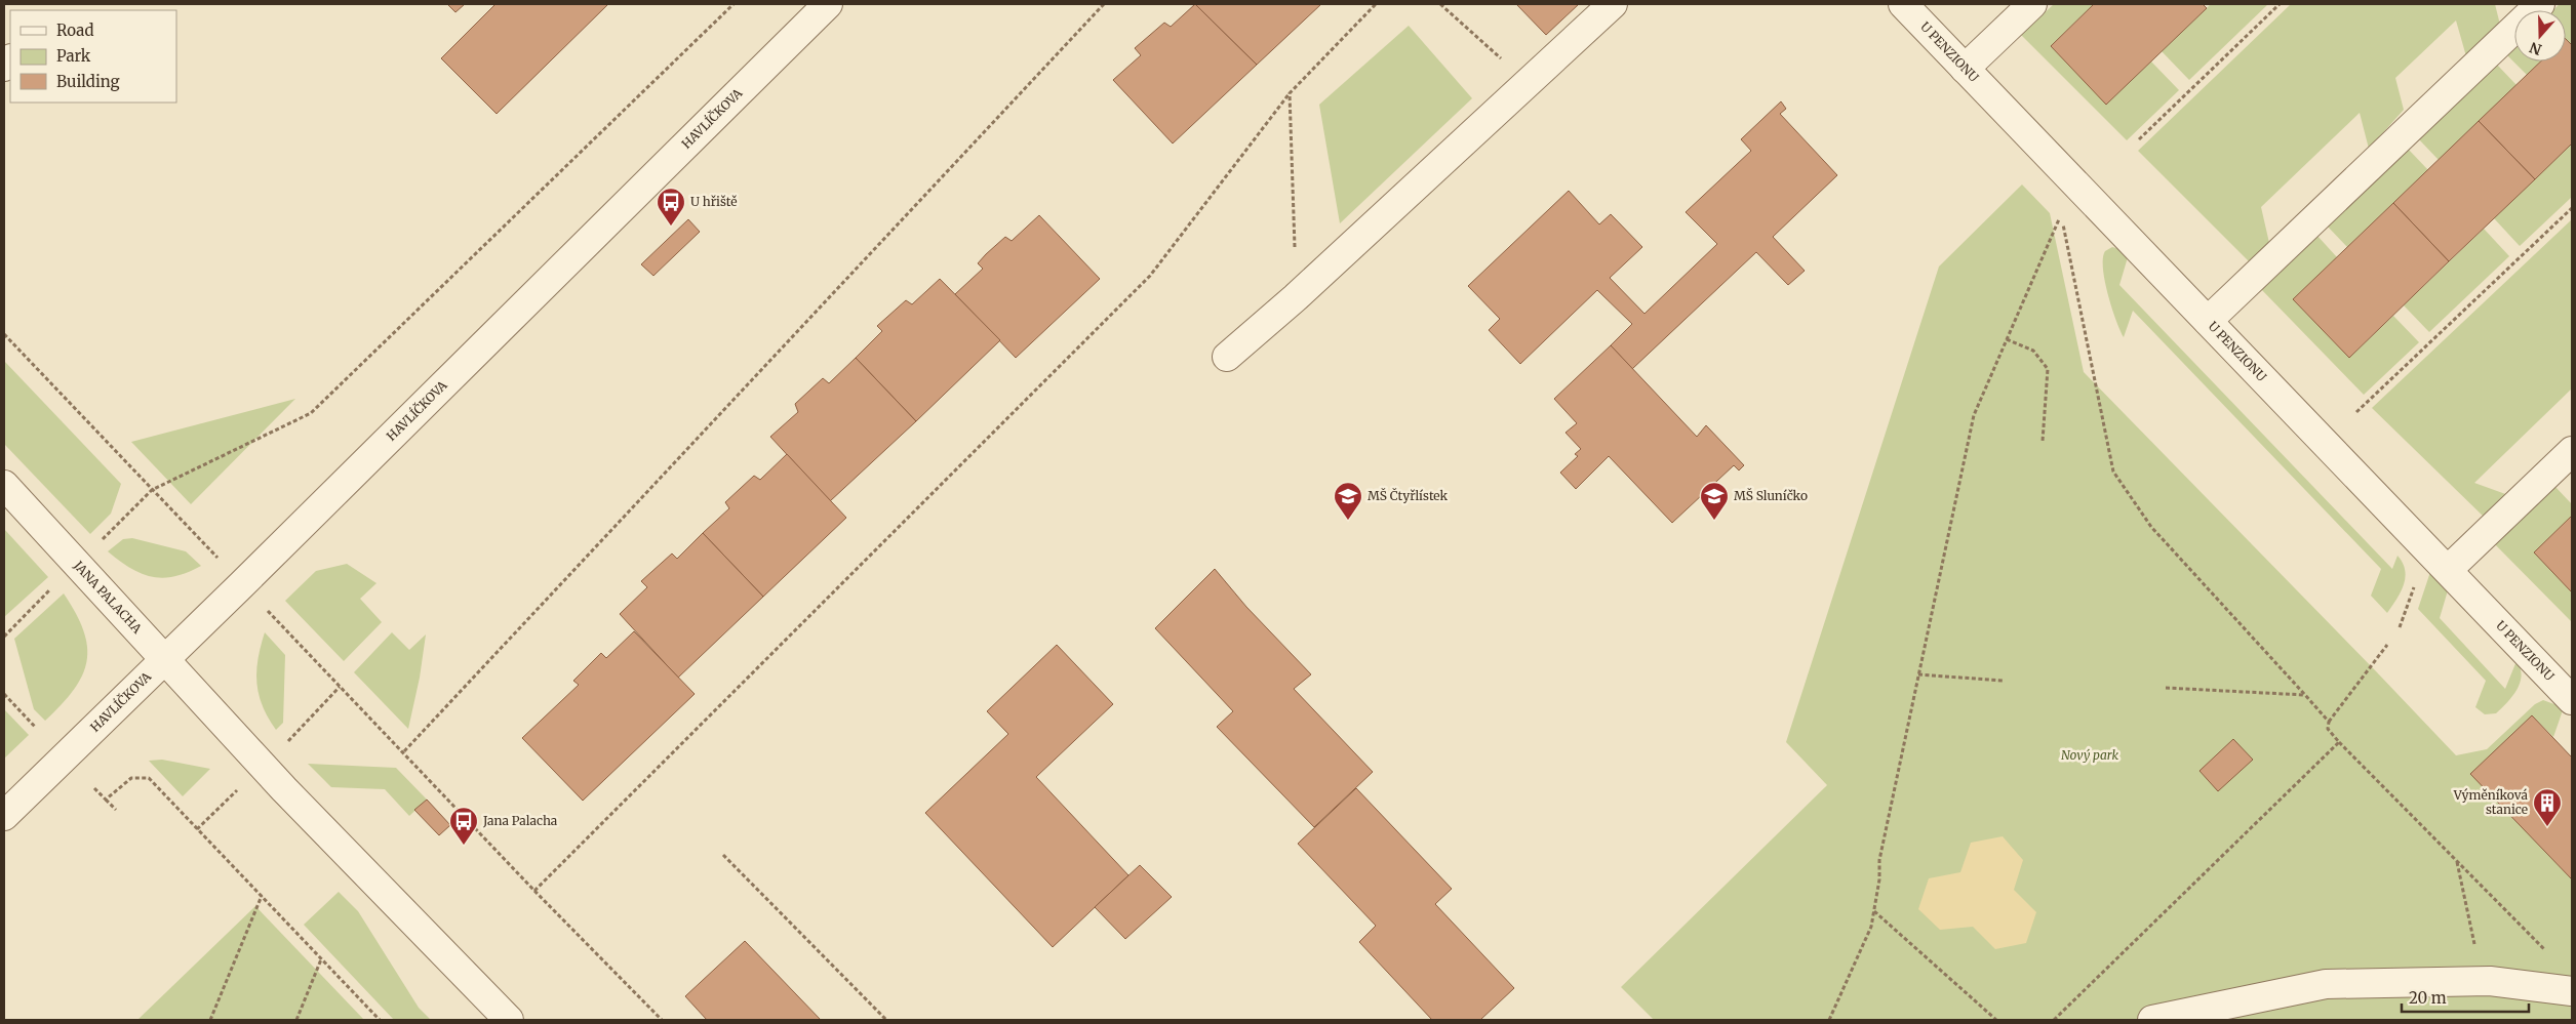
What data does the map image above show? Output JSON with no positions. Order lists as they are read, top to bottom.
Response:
{
  "streets": {
    "street": ["U PENZIONU", "HAVLÍČKOVA", "JANA PALACHA"]
  },
  "crossings": [
    ["HAVLÍČKOVA", "JANA PALACHA"]
  ],
  "parks": ["Nový park"],
  "places": {
    "bus stop": ["U hřiště", "Jana Palacha"],
    "school or university": ["MŠ Čtyřlístek", "MŠ Sluníčko"],
    "building": ["Výměníková stanice"]
  },
  "legend": ["Road", "Park", "Building"],
  "scale_bar": "20 m",
  "north": "bottom"
}
